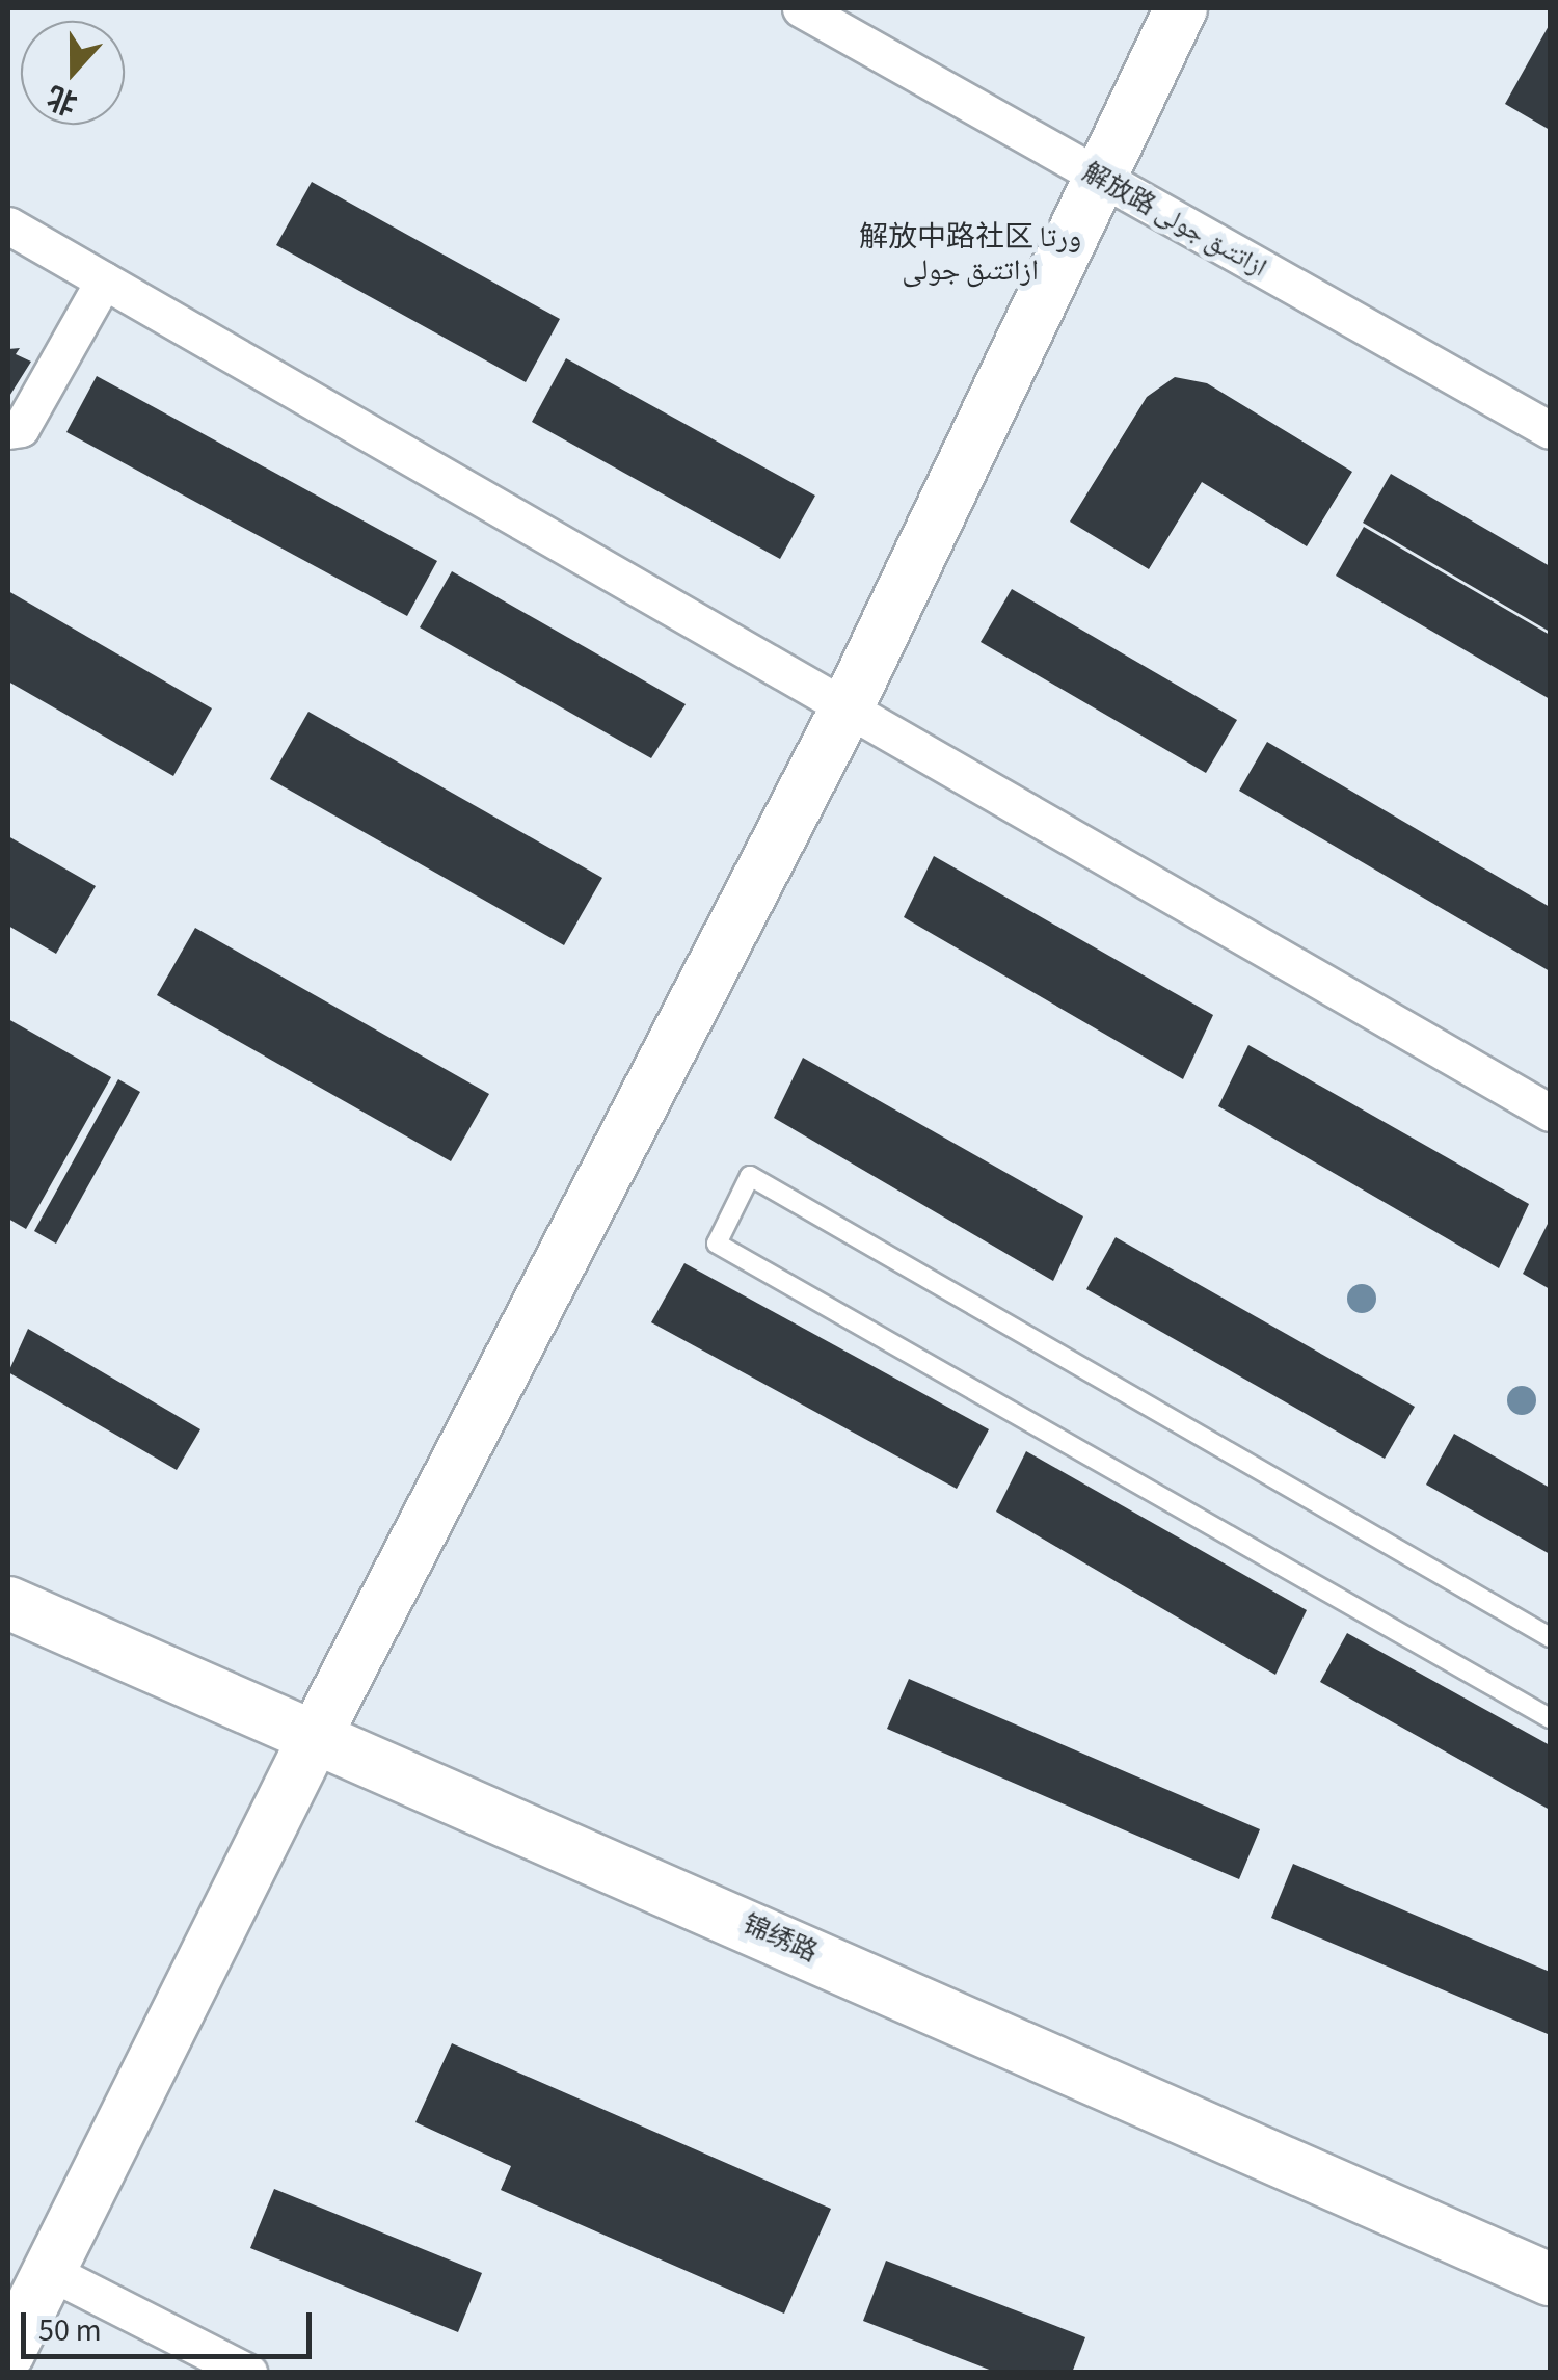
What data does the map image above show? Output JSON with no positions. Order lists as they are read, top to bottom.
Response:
{
  "streets": {
    "street": ["解放路 ازاتتىق جولى", "锦绣路"]
  },
  "districts": ["解放中路社区 ورتا ازاتتىق جولى"],
  "scale_bar": "50 m",
  "north": "bottom"
}
